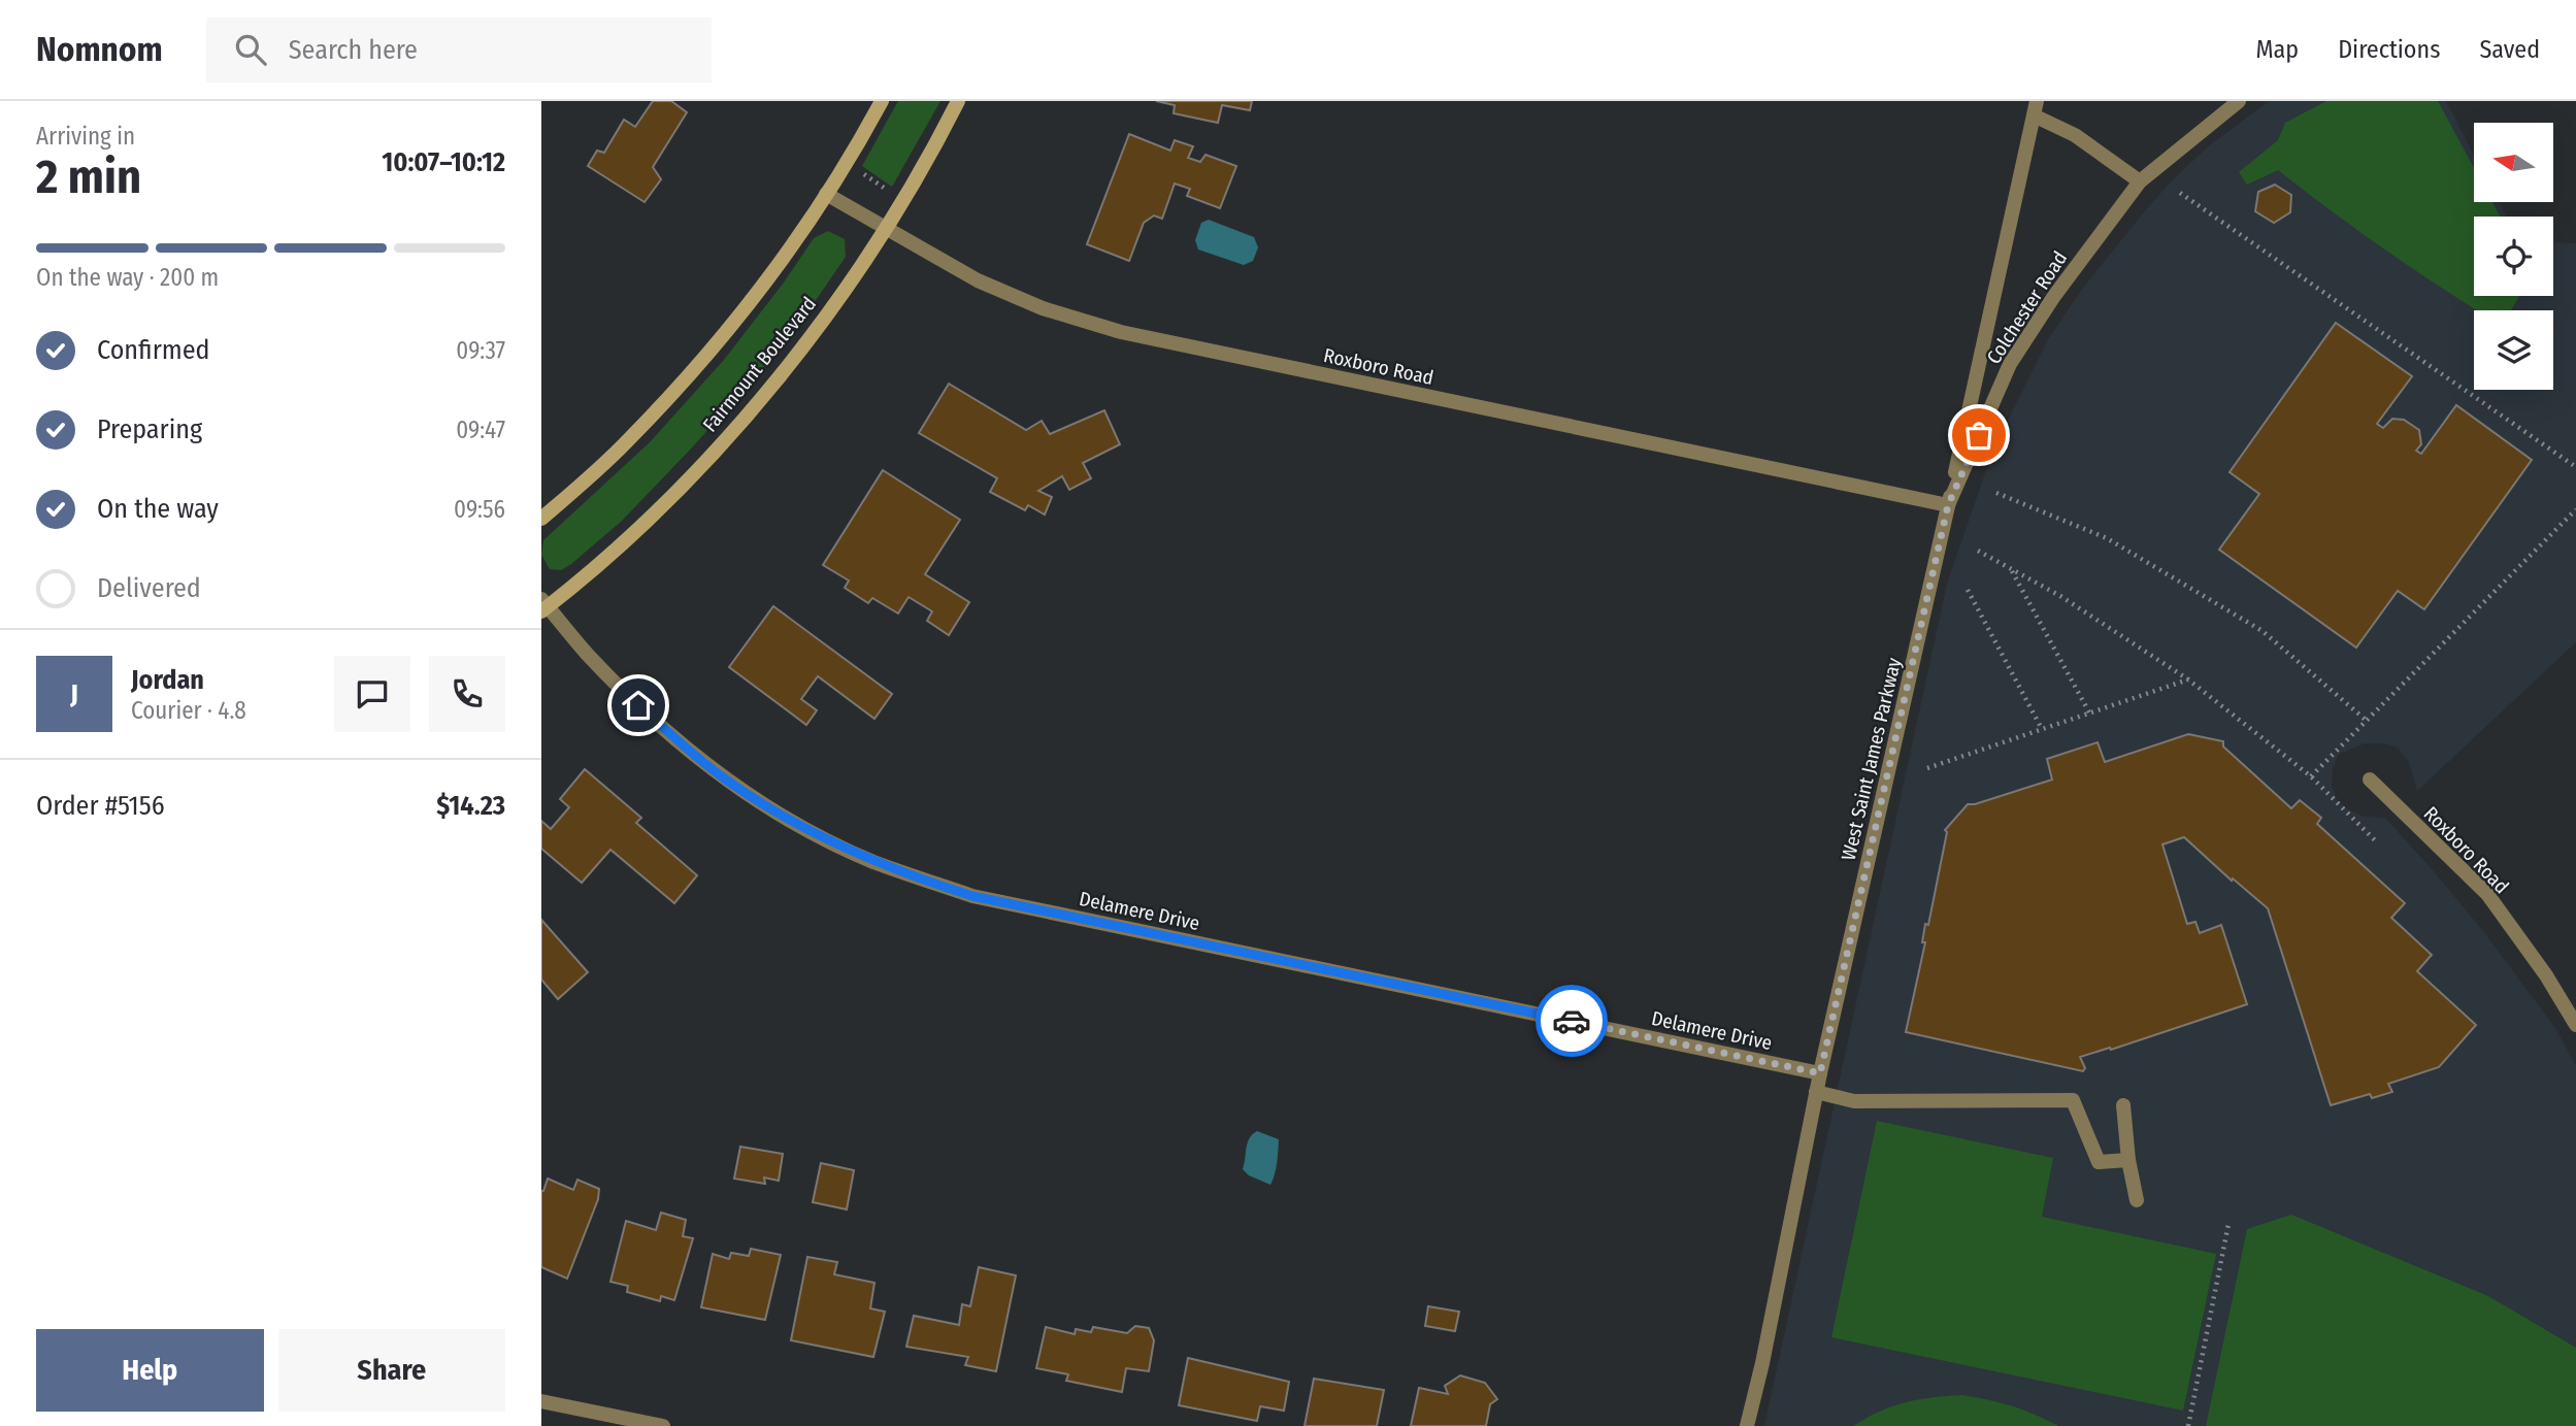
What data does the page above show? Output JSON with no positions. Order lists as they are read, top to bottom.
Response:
{
  "streets": {
    "main road": ["Fairmount Boulevard"],
    "street": [
      "Colchester Road",
      "Roxboro Road",
      "West Saint James Parkway",
      "Delamere Drive"
    ]
  },
  "crossings": [
    ["Colchester Road", "Roxboro Road"],
    ["Colchester Road", "West Saint James Parkway"],
    ["Fairmount Boulevard", "Roxboro Road"],
    ["Fairmount Boulevard", "Delamere Drive"],
    ["Roxboro Road", "West Saint James Parkway"],
    ["West Saint James Parkway", "Delamere Drive"]
  ],
  "north": "left",
  "page": {
    "header": "Nomnom",
    "search": "Search here",
    "nav": ["Map", "Directions", "Saved"],
    "heading": ["2 min", "Arriving in", "10:07–10:12"],
    "panel": [
      "Jordan",
      "Courier · 4.8",
      "Order #5156",
      "$14.23"
    ],
    "bar": "On the way · 200 m",
    "list": [
      ["Confirmed", "09:37"],
      ["Preparing", "09:47"],
      ["On the way", "09:56"],
      "Delivered"
    ],
    "round": "J",
    "buttons": ["Help", "Share"]
  }
}
